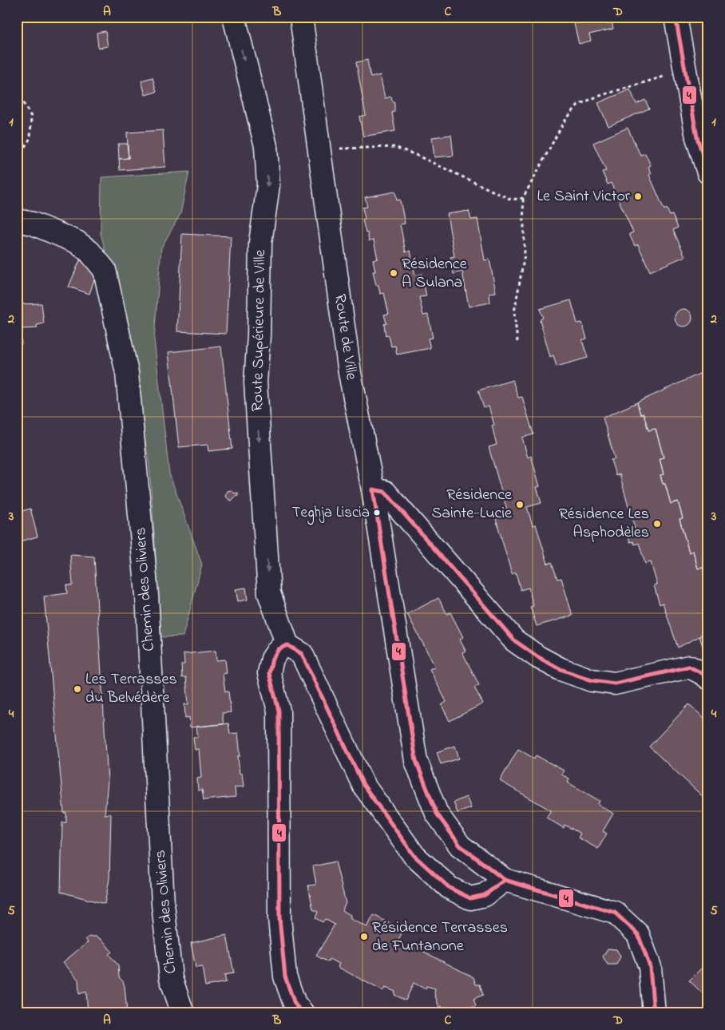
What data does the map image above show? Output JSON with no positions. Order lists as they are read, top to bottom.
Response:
{
  "streets": {
    "street": ["Route Supérieure de Ville", "Route de Ville", "Chemin des Oliviers"]
  },
  "one_way": ["Route Supérieure de Ville"],
  "places": [
    "Le Saint Victor",
    "Résidence A Sulana",
    "Résidence Sainte-Lucie",
    "Teghja Liscia",
    "Résidence Les Asphodèles",
    "Les Terrasses du Belvédère",
    "Résidence Terrasses de Funtanone"
  ],
  "lines": ["transit line 4"],
  "grid": {
    "columns": [
      "A",
      "B",
      "C",
      "D"
    ],
    "rows": [
      "1",
      "2",
      "3",
      "4",
      "5"
    ]
  }
}
